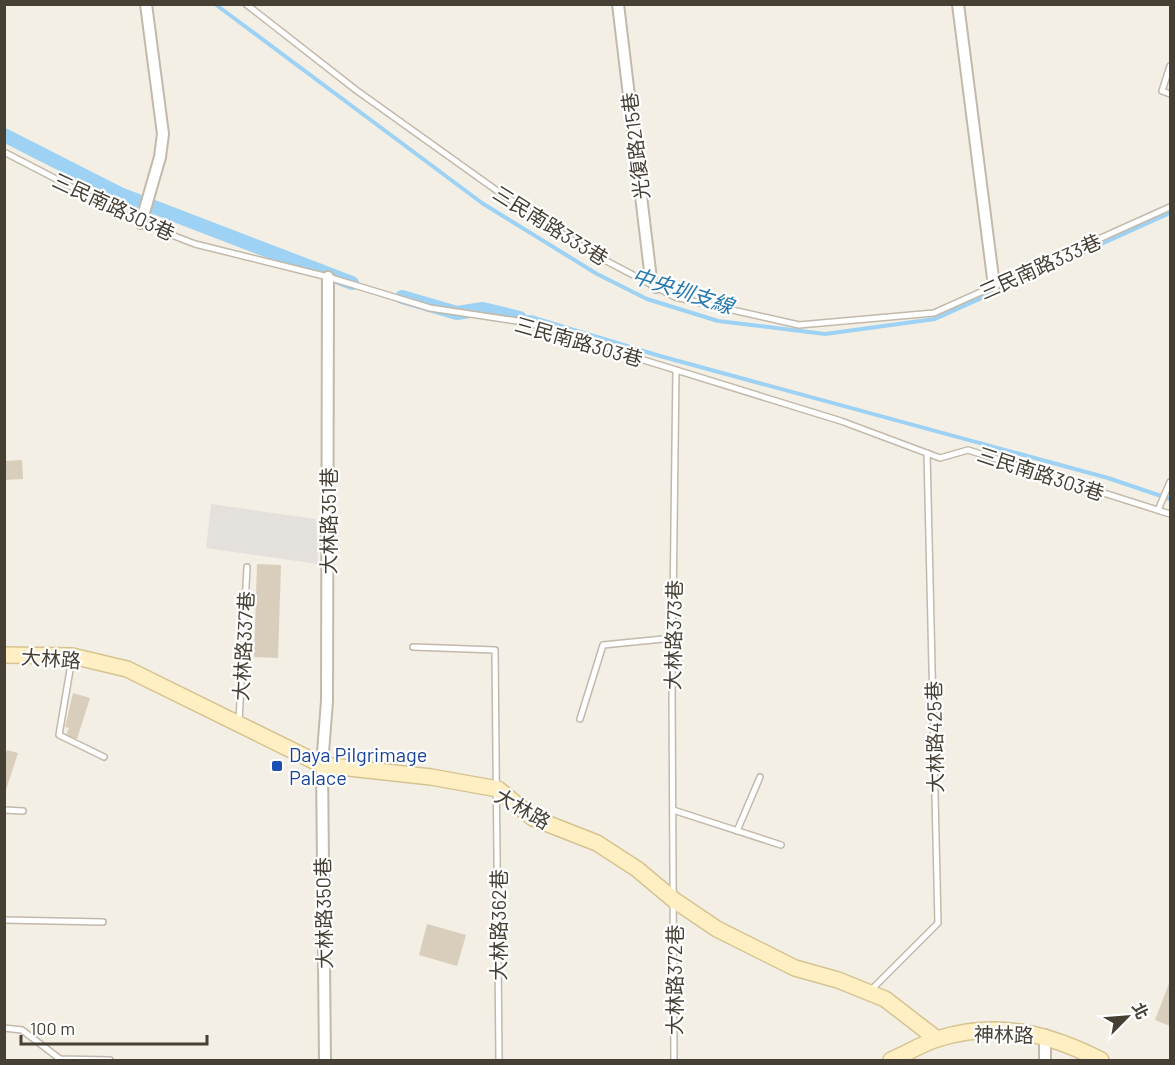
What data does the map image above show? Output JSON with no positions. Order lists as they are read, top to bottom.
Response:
{
  "streets": {
    "street": [
      "光復路215巷",
      "大林路351巷",
      "大林路",
      "大林路350巷",
      "神林路"
    ],
    "lane": [
      "三民南路303巷",
      "三民南路333巷",
      "大林路373巷",
      "大林路337巷",
      "大林路425巷",
      "大林路362巷",
      "大林路372巷"
    ]
  },
  "crossings": [
    ["光復路215巷", "三民南路333巷"],
    ["三民南路303巷", "大林路351巷"],
    ["三民南路303巷", "大林路373巷"],
    ["三民南路303巷", "大林路425巷"],
    ["大林路351巷", "大林路"],
    ["大林路351巷", "大林路350巷"],
    ["大林路373巷", "大林路"],
    ["大林路373巷", "大林路372巷"],
    ["大林路337巷", "大林路"],
    ["大林路", "大林路425巷"],
    ["大林路", "大林路350巷"],
    ["大林路", "大林路362巷"],
    ["大林路", "大林路372巷"],
    ["大林路", "神林路"]
  ],
  "water": ["中央圳支線"],
  "places": {
    "transit": ["Daya Pilgrimage Palace"]
  },
  "scale_bar": "100 m",
  "north": "top right"
}
